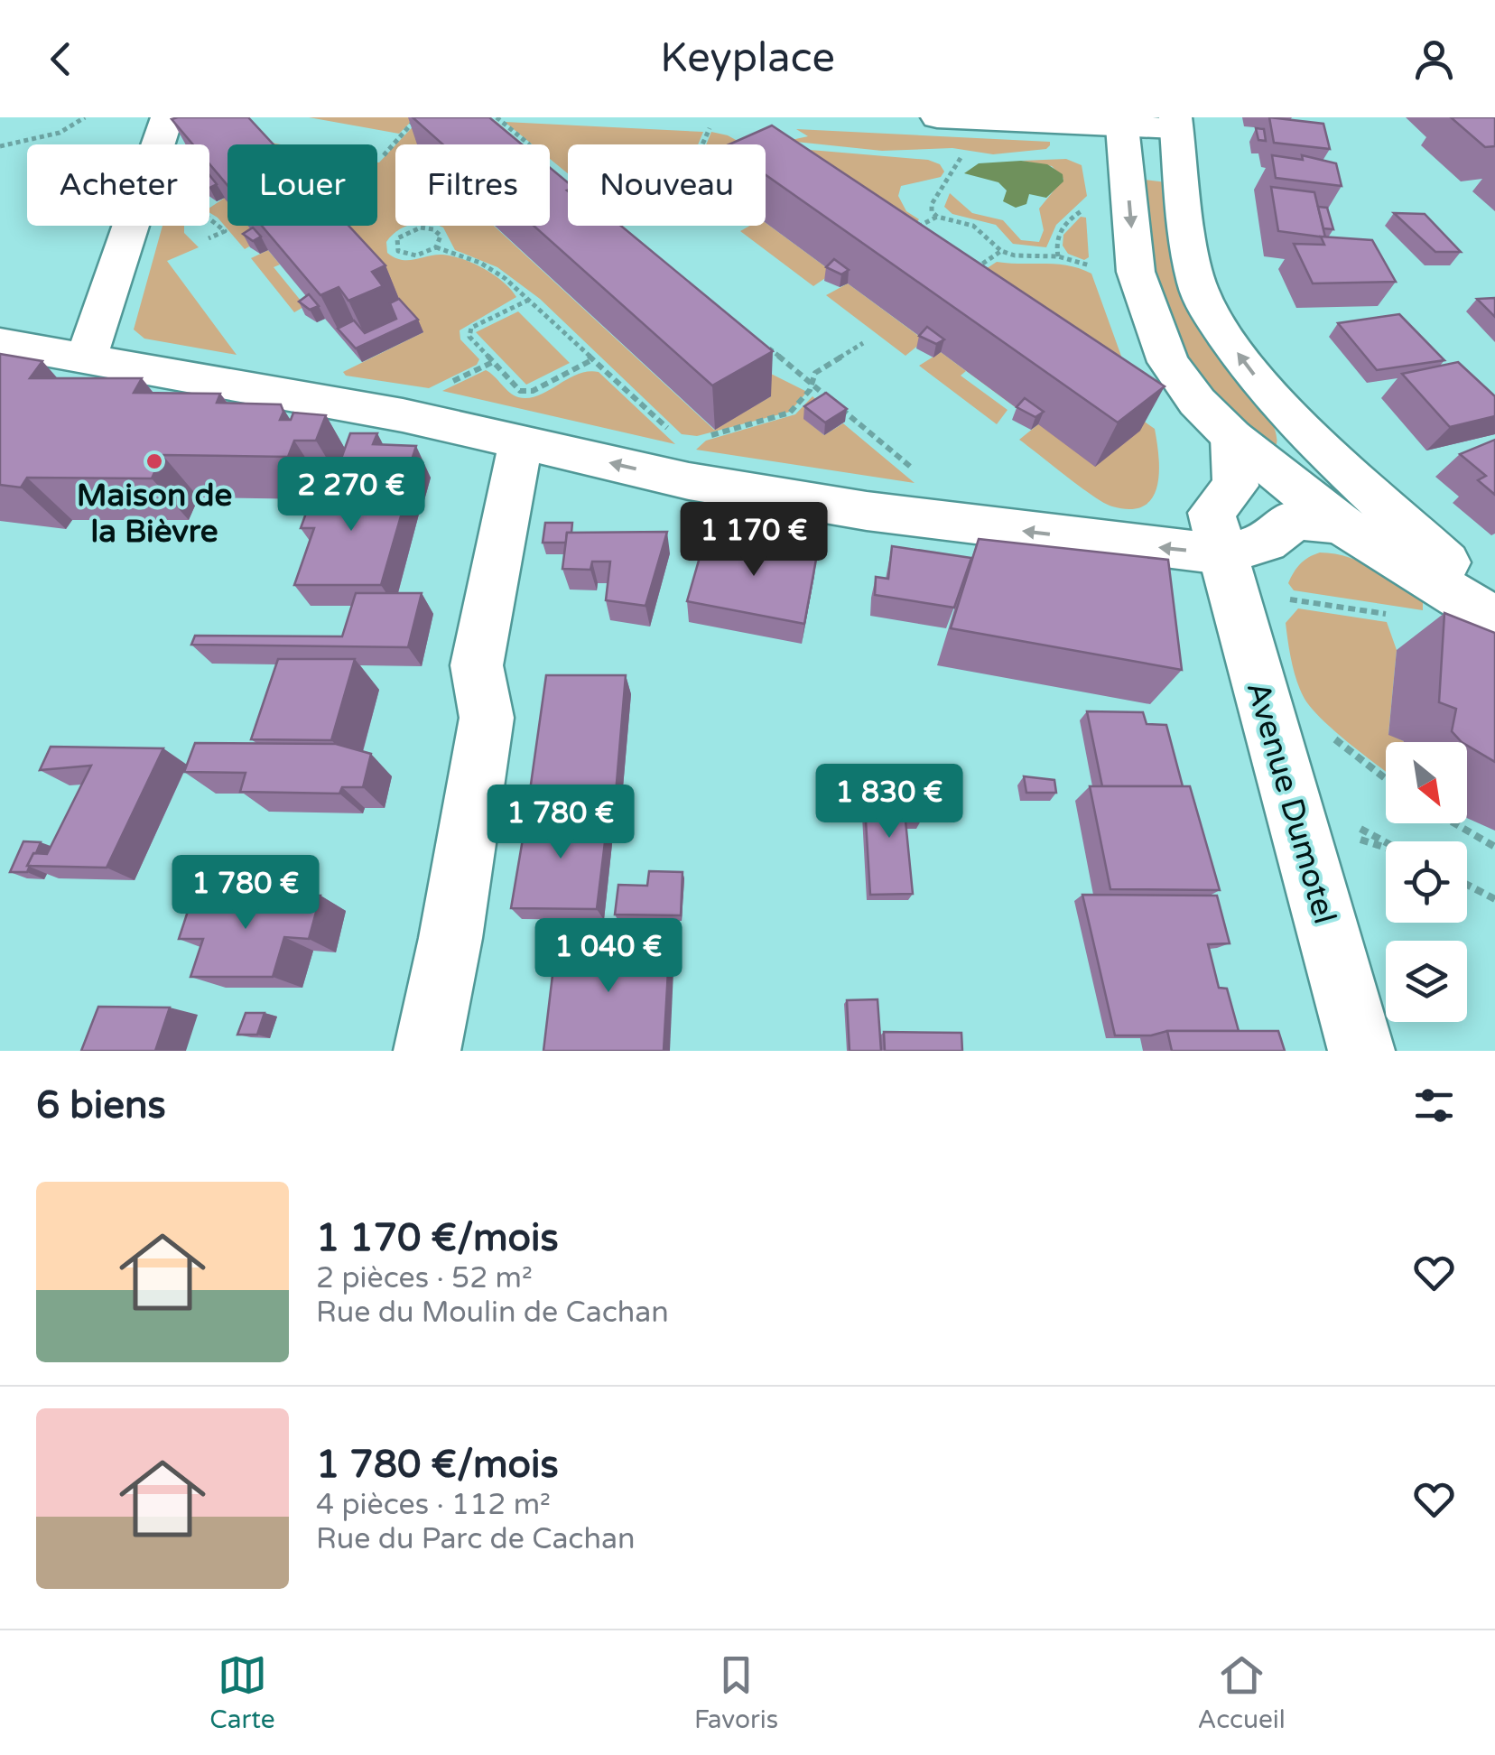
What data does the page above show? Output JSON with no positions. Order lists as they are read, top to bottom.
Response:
{
  "streets": {
    "street": ["Avenue Dumotel"]
  },
  "places": ["Maison de la Bièvre"],
  "north": "bottom right",
  "page": {
    "header": "Keyplace",
    "chip": [
      "Acheter",
      "Louer",
      "Filtres",
      "Nouveau"
    ],
    "price": [
      "2 270 €",
      "1 170 €",
      "1 830 €",
      "1 780 €",
      "1 780 €",
      "1 040 €"
    ],
    "heading": "6 biens",
    "list": [
      {
        "name": "1 170 €/mois",
        "note": "2 pièces · 52 m² · Rue du Moulin de Cachan"
      },
      {
        "name": "1 780 €/mois",
        "note": "4 pièces · 112 m² · Rue du Parc de Cachan"
      }
    ],
    "tabs": ["Carte", "Favoris", "Accueil"]
  }
}
